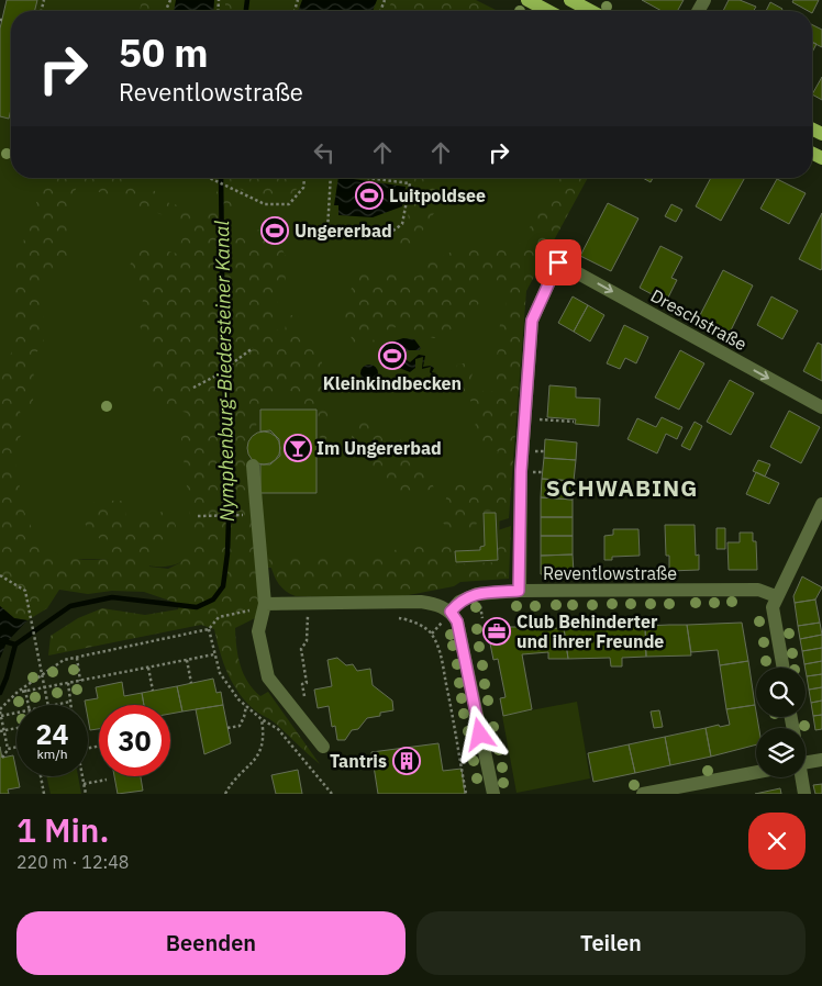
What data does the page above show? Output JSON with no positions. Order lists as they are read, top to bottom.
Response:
{
  "streets": {
    "street": ["Dreschstraße", "Reventlowstraße"]
  },
  "districts": ["SCHWABING"],
  "water": ["Nymphenburg-Biedersteiner Kanal"],
  "places": {
    "sports": ["Luitpoldsee", "Ungererbad", "Kleinkindbecken"],
    "bar": ["Im Ungererbad"],
    "office": ["Club Behinderter und ihrer Freunde"],
    "building": ["Tantris"]
  },
  "page": {
    "turn": ["50 m", "Reventlowstraße"],
    "speed": "24 km/h",
    "limit": "30",
    "heading": ["1 Min.", "220 m · 12:48"],
    "buttons": ["Beenden", "Teilen"]
  }
}
